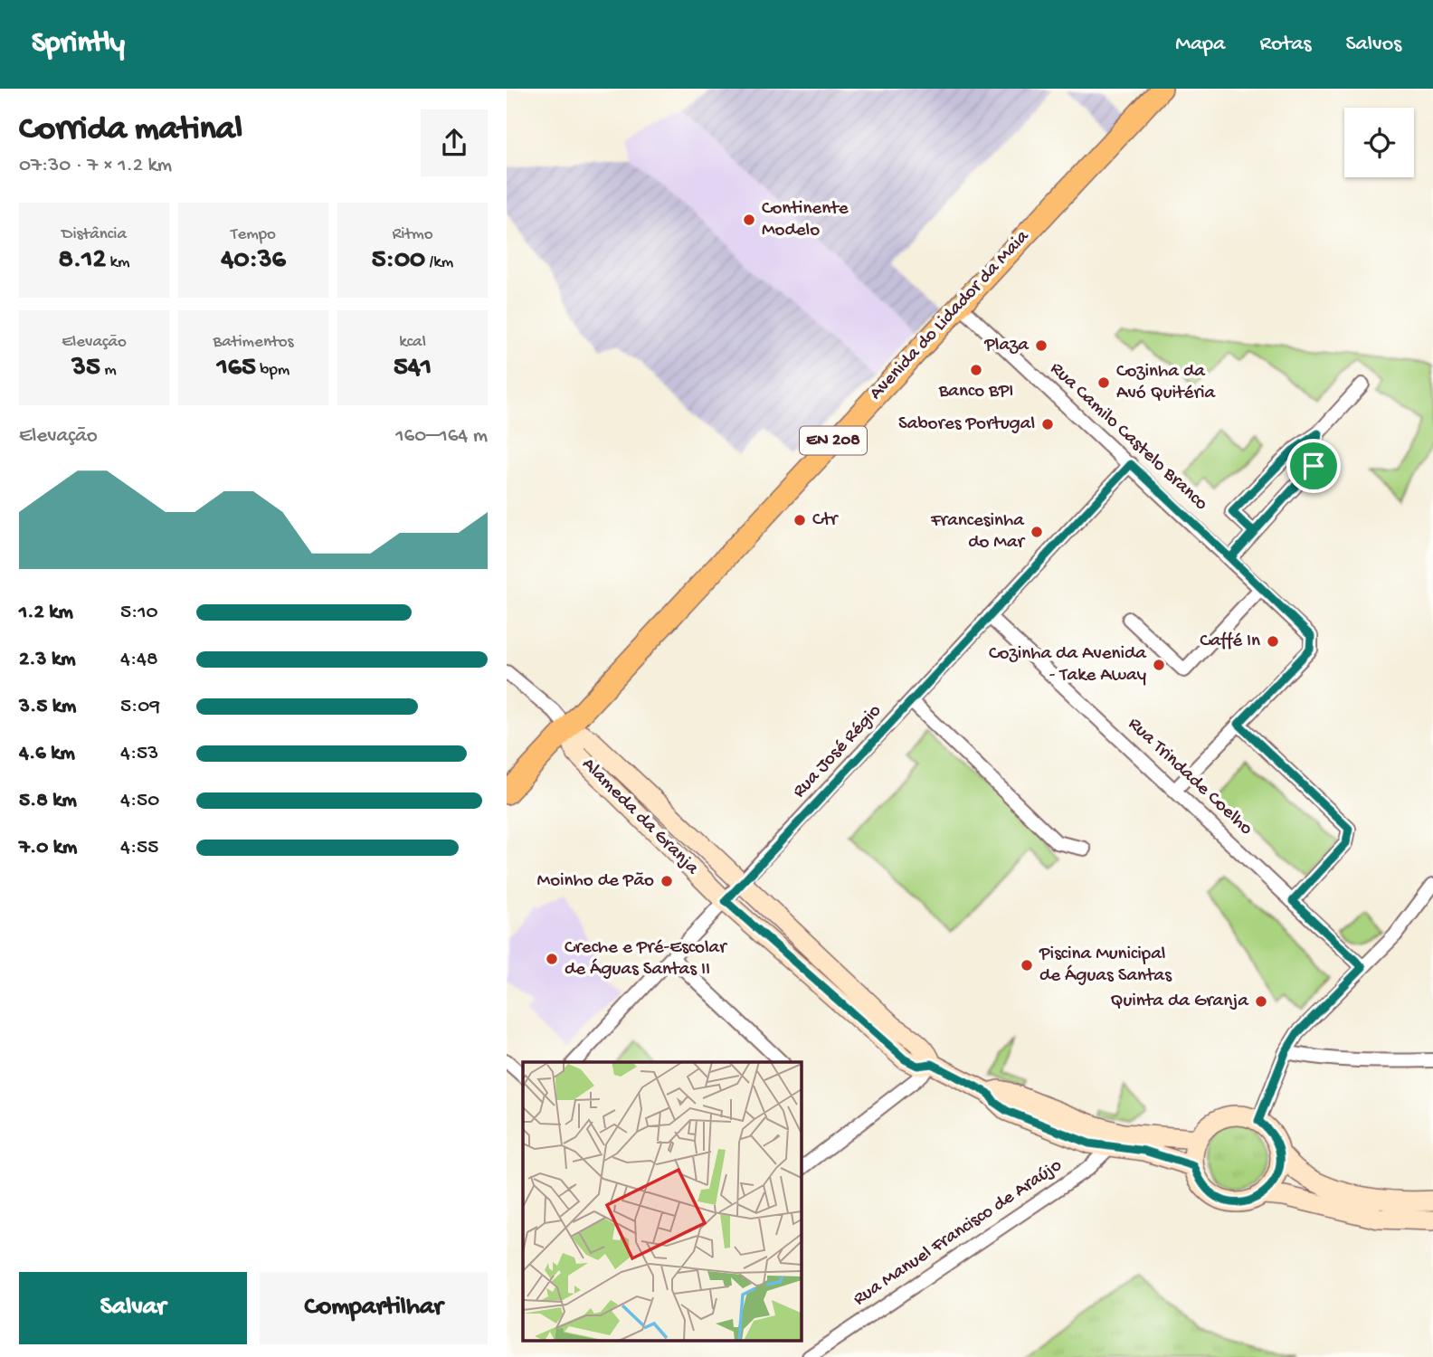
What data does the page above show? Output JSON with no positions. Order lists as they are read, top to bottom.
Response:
{
  "streets": {
    "main road": ["Avenida do Lidador da Maia", "EN 208"],
    "street": [
      "Rua Camilo Castelo Branco",
      "Rua José Régio",
      "Rua Trindade Coelho",
      "Alameda da Granja",
      "Rua Manuel Francisco de Araújo"
    ]
  },
  "crossings": [
    ["Avenida do Lidador da Maia", "Rua Camilo Castelo Branco"],
    ["Avenida do Lidador da Maia", "Alameda da Granja"],
    ["Rua Camilo Castelo Branco", "Rua José Régio"],
    ["Rua Camilo Castelo Branco", "Rua Trindade Coelho"],
    ["Rua José Régio", "Rua Trindade Coelho"],
    ["Rua José Régio", "Alameda da Granja"],
    ["Alameda da Granja", "Rua Manuel Francisco de Araújo"]
  ],
  "places": [
    "Continente Modelo",
    "Plaza",
    "Banco BPI",
    "Cozinha da Avó Quitéria",
    "Sabores Portugal",
    "Ctr",
    "Francesinha do Mar",
    "Caffé In",
    "Cozinha da Avenida - Take Away",
    "Moinho de Pão",
    "Creche e Pré-Escolar de Águas Santas II",
    "Piscina Municipal de Águas Santas",
    "Quinta da Granja"
  ],
  "page": {
    "header": "Sprintly",
    "nav": ["Mapa", "Rotas", "Salvos"],
    "heading": ["Corrida matinal", "07:30 · 7 × 1.2 km"],
    "stats": [
      ["Distância", "8.12 km"],
      ["Tempo", "40:36"],
      ["Ritmo", "5:00 /km"],
      ["Elevação", "35 m"],
      ["Batimentos", "165 bpm"],
      ["kcal", "541"]
    ],
    "chart": ["Elevação", "160–164 m"],
    "list": [
      {
        "name": "1.2 km",
        "note": "5:10"
      },
      {
        "name": "2.3 km",
        "note": "4:48"
      },
      {
        "name": "3.5 km",
        "note": "5:09"
      },
      {
        "name": "4.6 km",
        "note": "4:53"
      },
      {
        "name": "5.8 km",
        "note": "4:50"
      },
      {
        "name": "7.0 km",
        "note": "4:55"
      }
    ],
    "buttons": ["Salvar", "Compartilhar"]
  }
}
